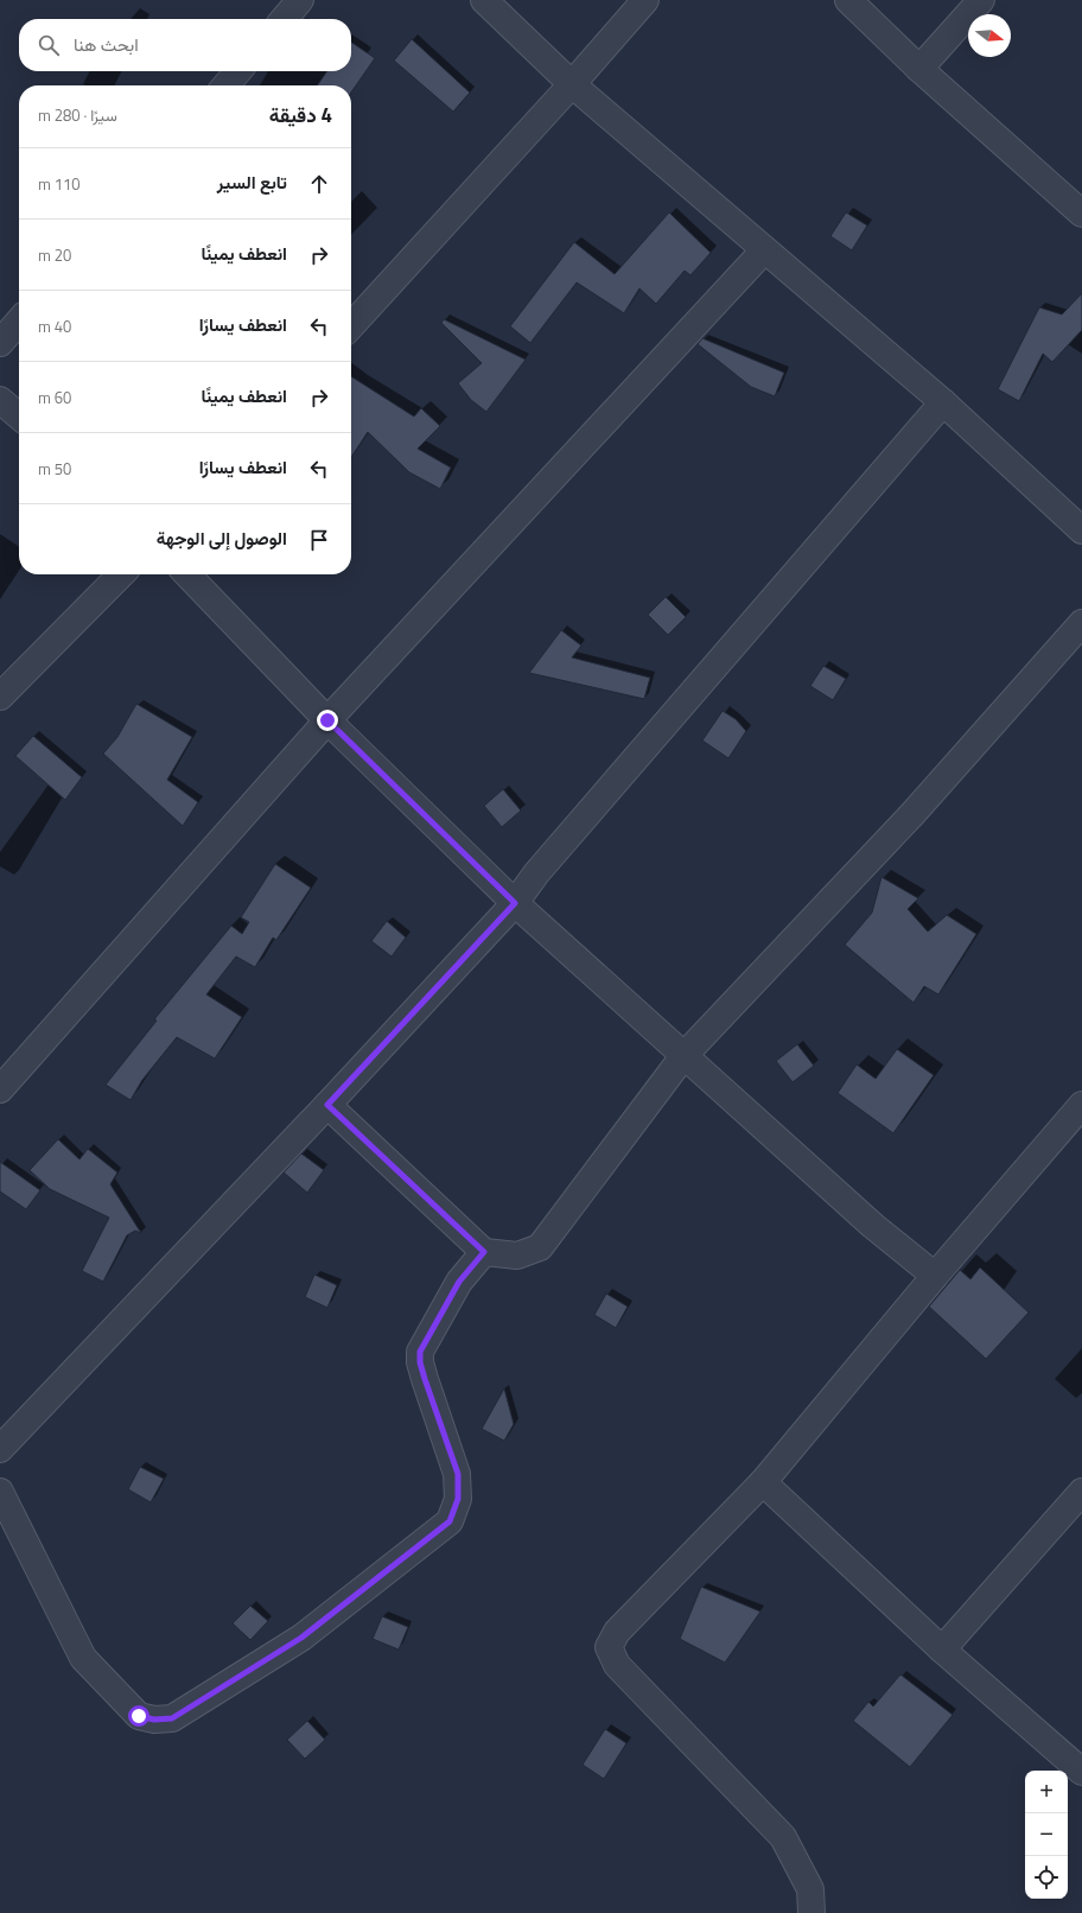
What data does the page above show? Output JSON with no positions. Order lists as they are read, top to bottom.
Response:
{
  "north": "right",
  "page": {
    "search": "ابحث هنا",
    "heading": ["4 دقيقة", "سيرًا · 280 m"],
    "list": [
      ["تابع السير", "110 m"],
      ["انعطف يمينًا", "20 m"],
      ["انعطف يسارًا", "40 m"],
      ["انعطف يمينًا", "60 m"],
      ["انعطف يسارًا", "50 m"],
      "الوصول إلى الوجهة"
    ],
    "map_buttons": ["+", "−"]
  }
}
